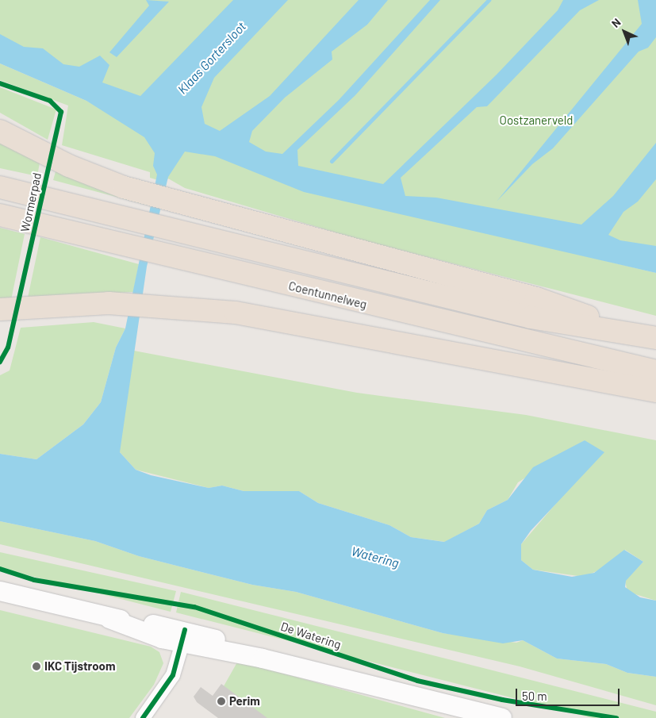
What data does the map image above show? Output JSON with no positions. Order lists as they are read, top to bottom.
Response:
{
  "streets": {
    "highway": ["Coentunnelweg"],
    "cycle path": ["Wormerpad", "De Watering"]
  },
  "water": ["Klaas Gortersloot", "Watering"],
  "parks": ["Oostzanerveld"],
  "places": ["IKC Tijstroom", "Perim"],
  "scale_bar": "50 m",
  "north": "top left"
}
